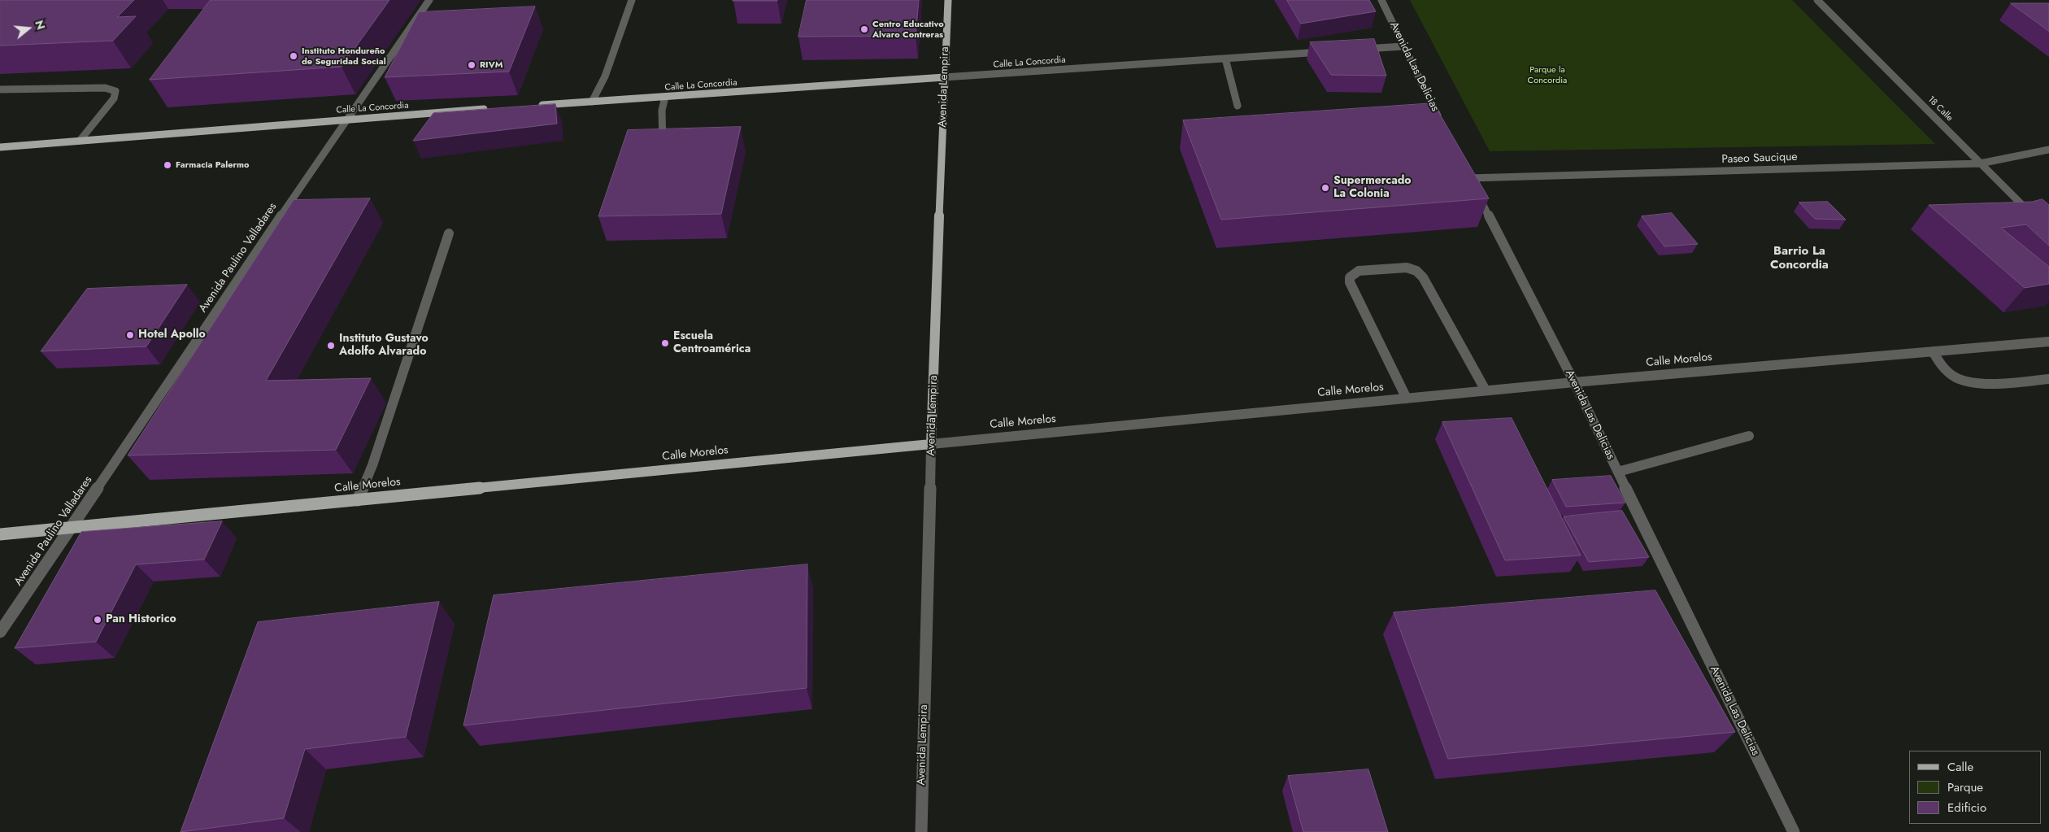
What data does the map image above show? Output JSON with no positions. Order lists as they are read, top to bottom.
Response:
{
  "streets": {
    "main road": ["Calle La Concordia", "Avenida Lempira", "Calle Morelos"],
    "street": [
      "Avenida Las Delicias",
      "18 Calle",
      "Paseo Saucique",
      "Avenida Paulino Valladares"
    ]
  },
  "crossings": [
    ["Calle La Concordia", "Avenida Lempira"],
    ["Calle La Concordia", "Avenida Paulino Valladares"],
    ["Avenida Las Delicias", "Paseo Saucique"],
    ["Avenida Las Delicias", "Calle Morelos"],
    ["Avenida Lempira", "Calle Morelos"],
    ["18 Calle", "Paseo Saucique"],
    ["Avenida Paulino Valladares", "Calle Morelos"]
  ],
  "districts": ["Barrio La Concordia"],
  "parks": ["Parque la Concordia"],
  "places": [
    "Centro Educativo Alvaro Contreras",
    "Instituto Hondureño de Seguridad Social",
    "RIVM",
    "Farmacia Palermo",
    "Supermercado La Colonia",
    "Hotel Apollo",
    "Escuela Centroamérica",
    "Instituto Gustavo Adolfo Alvarado",
    "Pan Historico"
  ],
  "legend": ["Calle", "Parque", "Edificio"],
  "north": "right"
}
